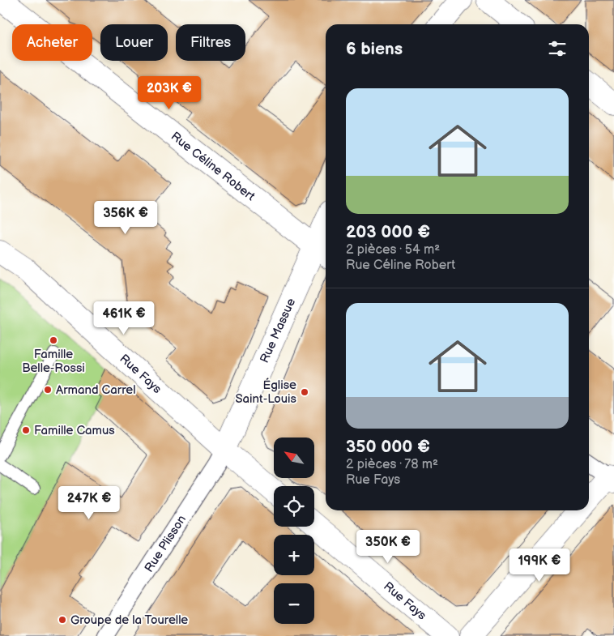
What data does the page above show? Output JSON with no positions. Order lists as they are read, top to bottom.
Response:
{
  "streets": {
    "street": [
      "Rue Céline Robert",
      "Rue Massue",
      "Rue Fays",
      "Rue Plisson"
    ]
  },
  "crossings": [
    ["Rue Céline Robert", "Rue Massue"],
    ["Rue Massue", "Rue Fays"],
    ["Rue Massue", "Rue Plisson"],
    ["Rue Fays", "Rue Plisson"]
  ],
  "places": [
    "Famille Belle-Rossi",
    "Armand Carrel",
    "Église Saint-Louis",
    "Famille Camus",
    "Groupe de la Tourelle"
  ],
  "north": "top left",
  "page": {
    "chip": ["Acheter", "Louer", "Filtres"],
    "heading": "6 biens",
    "list": [
      {
        "name": "203 000 €",
        "note": "2 pièces · 54 m² · Rue Céline Robert"
      },
      {
        "name": "350 000 €",
        "note": "2 pièces · 78 m² · Rue Fays"
      }
    ],
    "price": [
      "203K €",
      "356K €",
      "461K €",
      "247K €",
      "350K €",
      "199K €"
    ],
    "map_buttons": ["+", "−"]
  }
}
